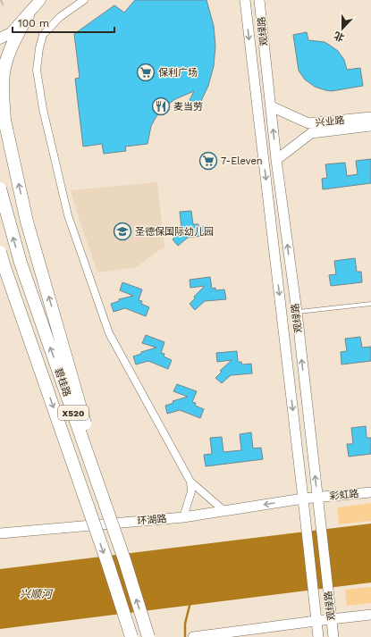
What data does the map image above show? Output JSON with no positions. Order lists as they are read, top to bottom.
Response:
{
  "streets": {
    "highway": ["碧桂路", "X520"],
    "main road": [
      "观绿路",
      "兴业路",
      "彩虹路",
      "环湖路"
    ]
  },
  "crossings": [
    ["观绿路", "兴业路"],
    ["观绿路", "彩虹路"],
    ["观绿路", "环湖路"],
    ["彩虹路", "环湖路"]
  ],
  "water": ["兴顺河"],
  "places": {
    "supermarket": ["保利广场", "7-Eleven"],
    "restaurant": ["麦当劳"],
    "school or university": ["圣德保国际幼儿园"]
  },
  "scale_bar": "100 m",
  "north": "bottom"
}
